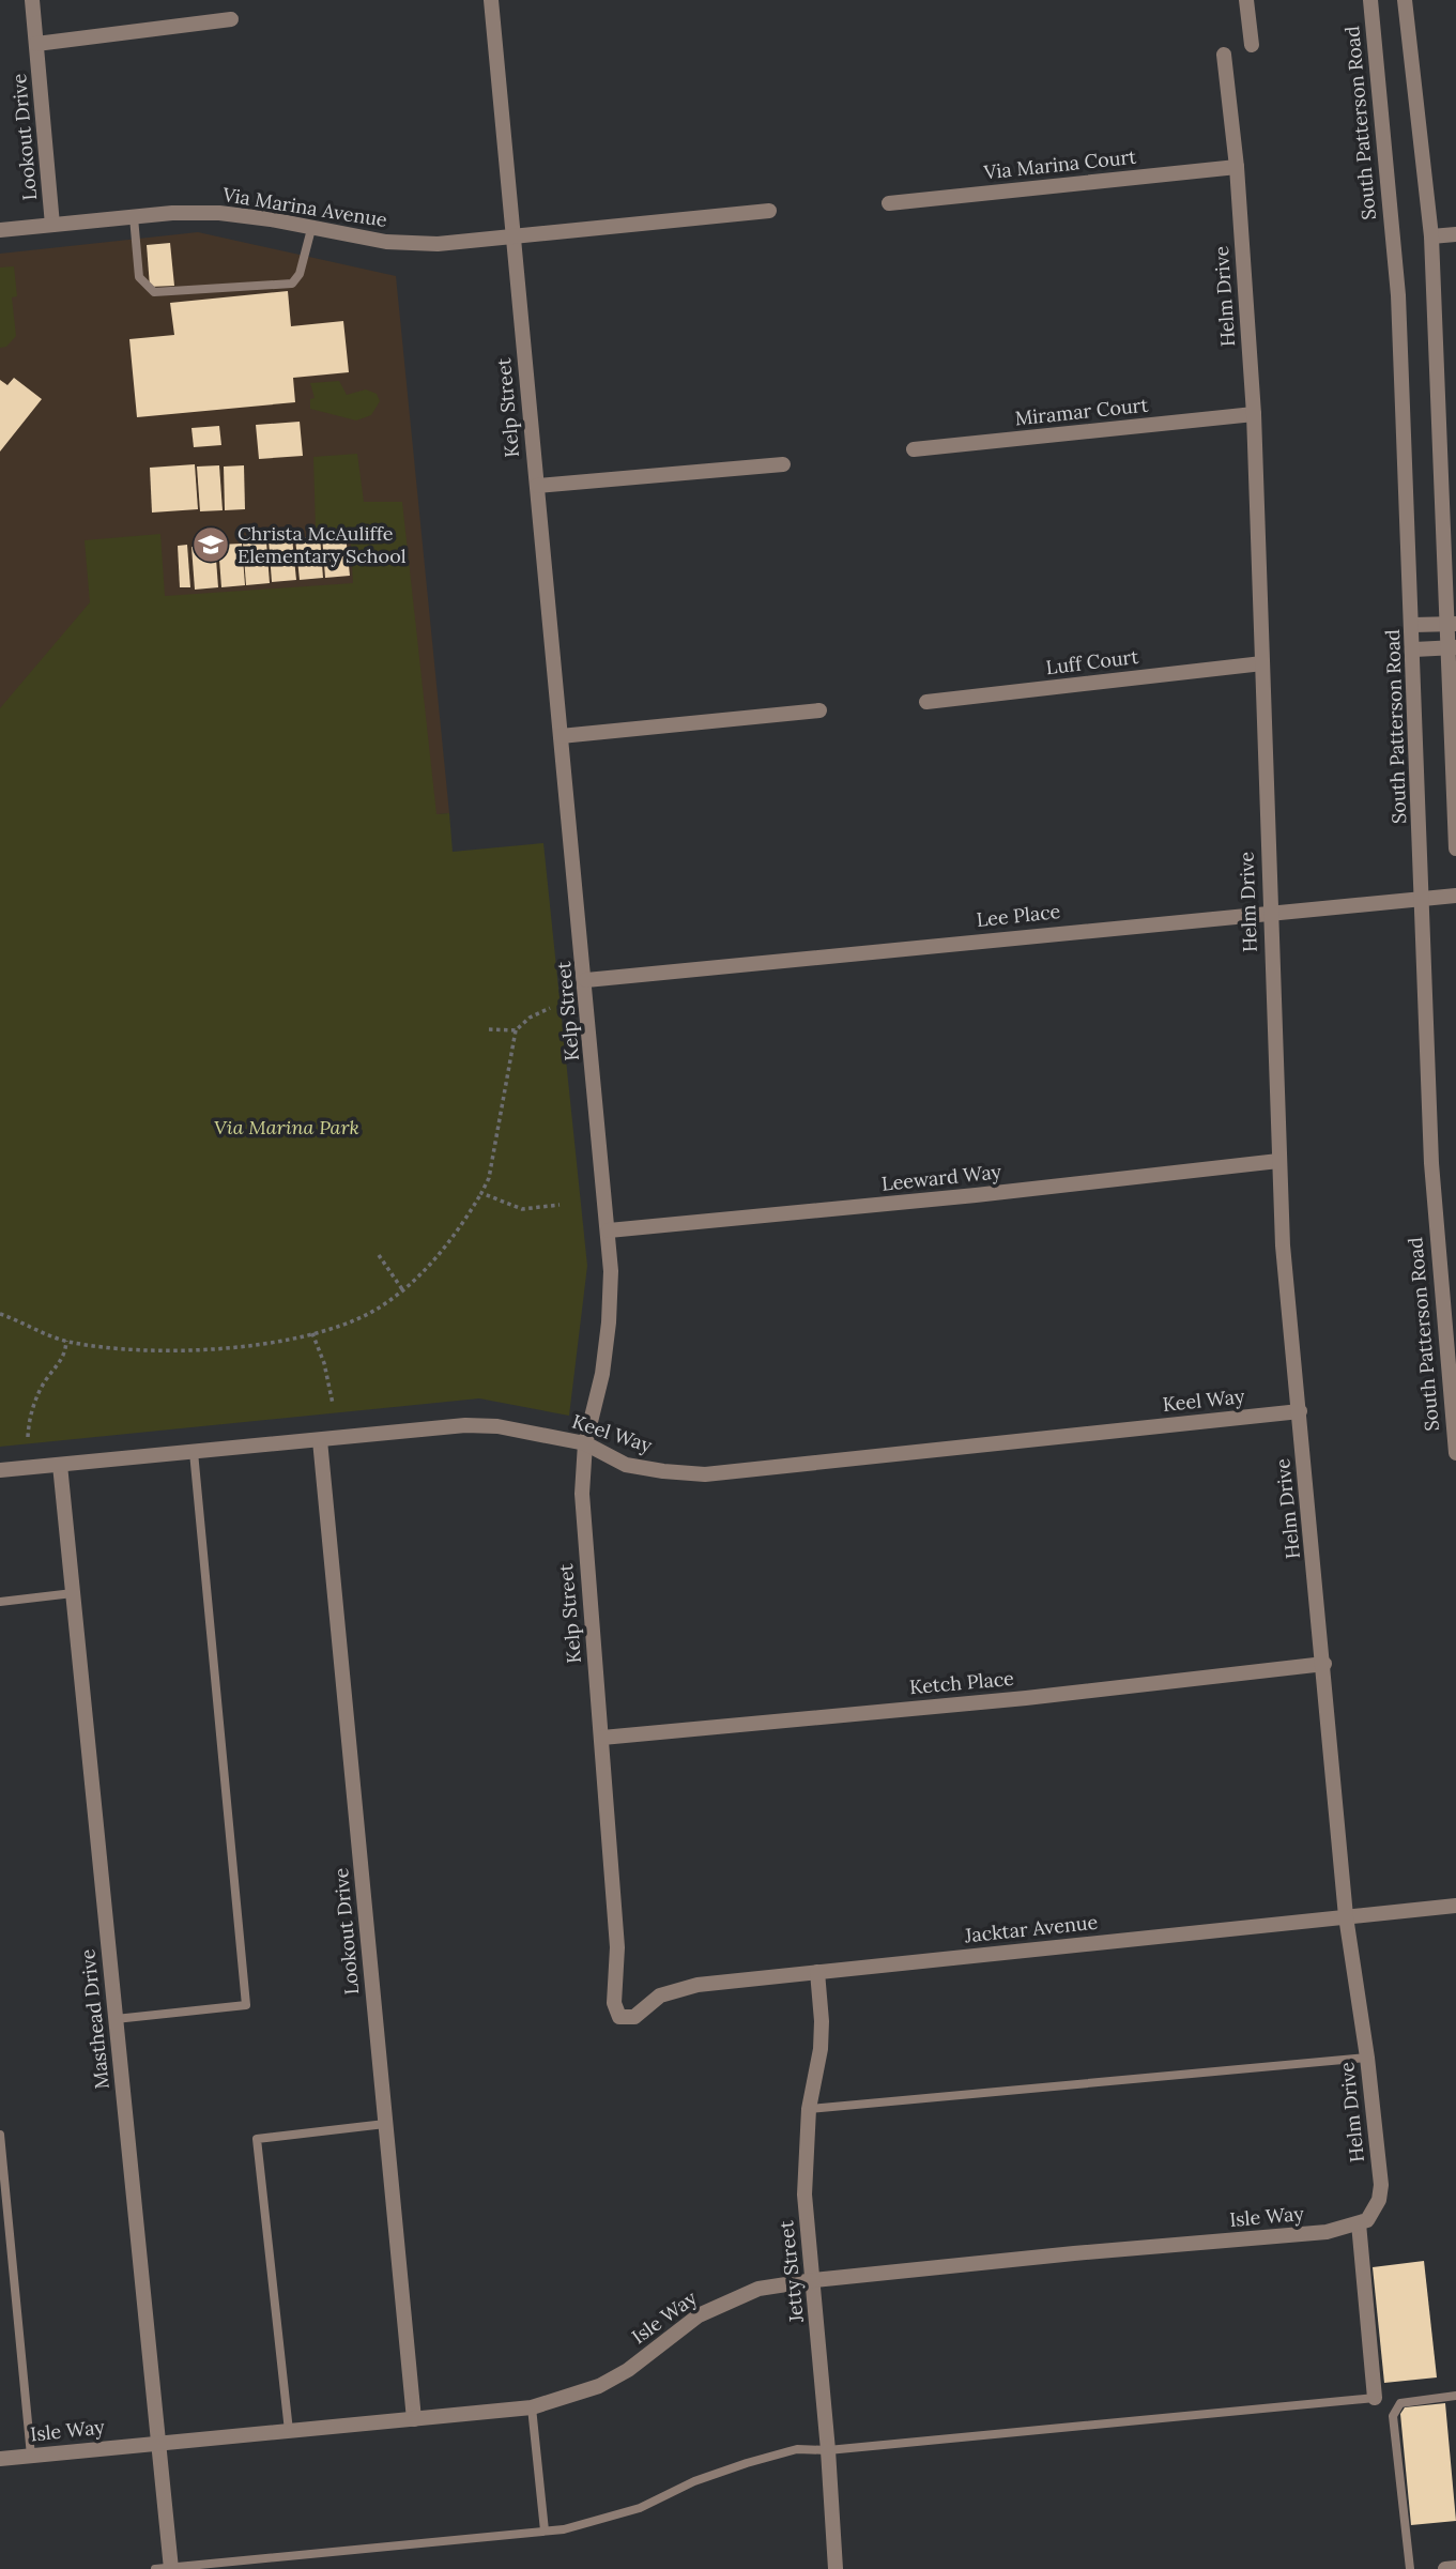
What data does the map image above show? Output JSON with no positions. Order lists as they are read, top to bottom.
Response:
{
  "streets": {
    "street": [
      "South Patterson Road",
      "Lookout Drive",
      "Via Marina Court",
      "Via Marina Avenue",
      "Helm Drive",
      "Kelp Street",
      "Miramar Court",
      "Luff Court",
      "Lee Place",
      "Leeward Way",
      "Keel Way",
      "Ketch Place",
      "Jacktar Avenue",
      "Masthead Drive",
      "Isle Way",
      "Jetty Street"
    ]
  },
  "crossings": [
    ["South Patterson Road", "Lee Place"],
    ["Lookout Drive", "Via Marina Avenue"],
    ["Lookout Drive", "Keel Way"],
    ["Lookout Drive", "Isle Way"],
    ["Via Marina Court", "Helm Drive"],
    ["Via Marina Avenue", "Kelp Street"],
    ["Helm Drive", "Miramar Court"],
    ["Helm Drive", "Luff Court"],
    ["Helm Drive", "Lee Place"],
    ["Helm Drive", "Leeward Way"],
    ["Helm Drive", "Keel Way"],
    ["Helm Drive", "Ketch Place"],
    ["Helm Drive", "Jacktar Avenue"],
    ["Helm Drive", "Isle Way"],
    ["Kelp Street", "Lee Place"],
    ["Kelp Street", "Leeward Way"],
    ["Kelp Street", "Keel Way"],
    ["Kelp Street", "Ketch Place"],
    ["Kelp Street", "Jacktar Avenue"],
    ["Keel Way", "Masthead Drive"],
    ["Jacktar Avenue", "Jetty Street"],
    ["Masthead Drive", "Isle Way"],
    ["Isle Way", "Jetty Street"]
  ],
  "parks": ["Via Marina Park"],
  "places": {
    "school or university": ["Christa McAuliffe Elementary School"]
  }
}
